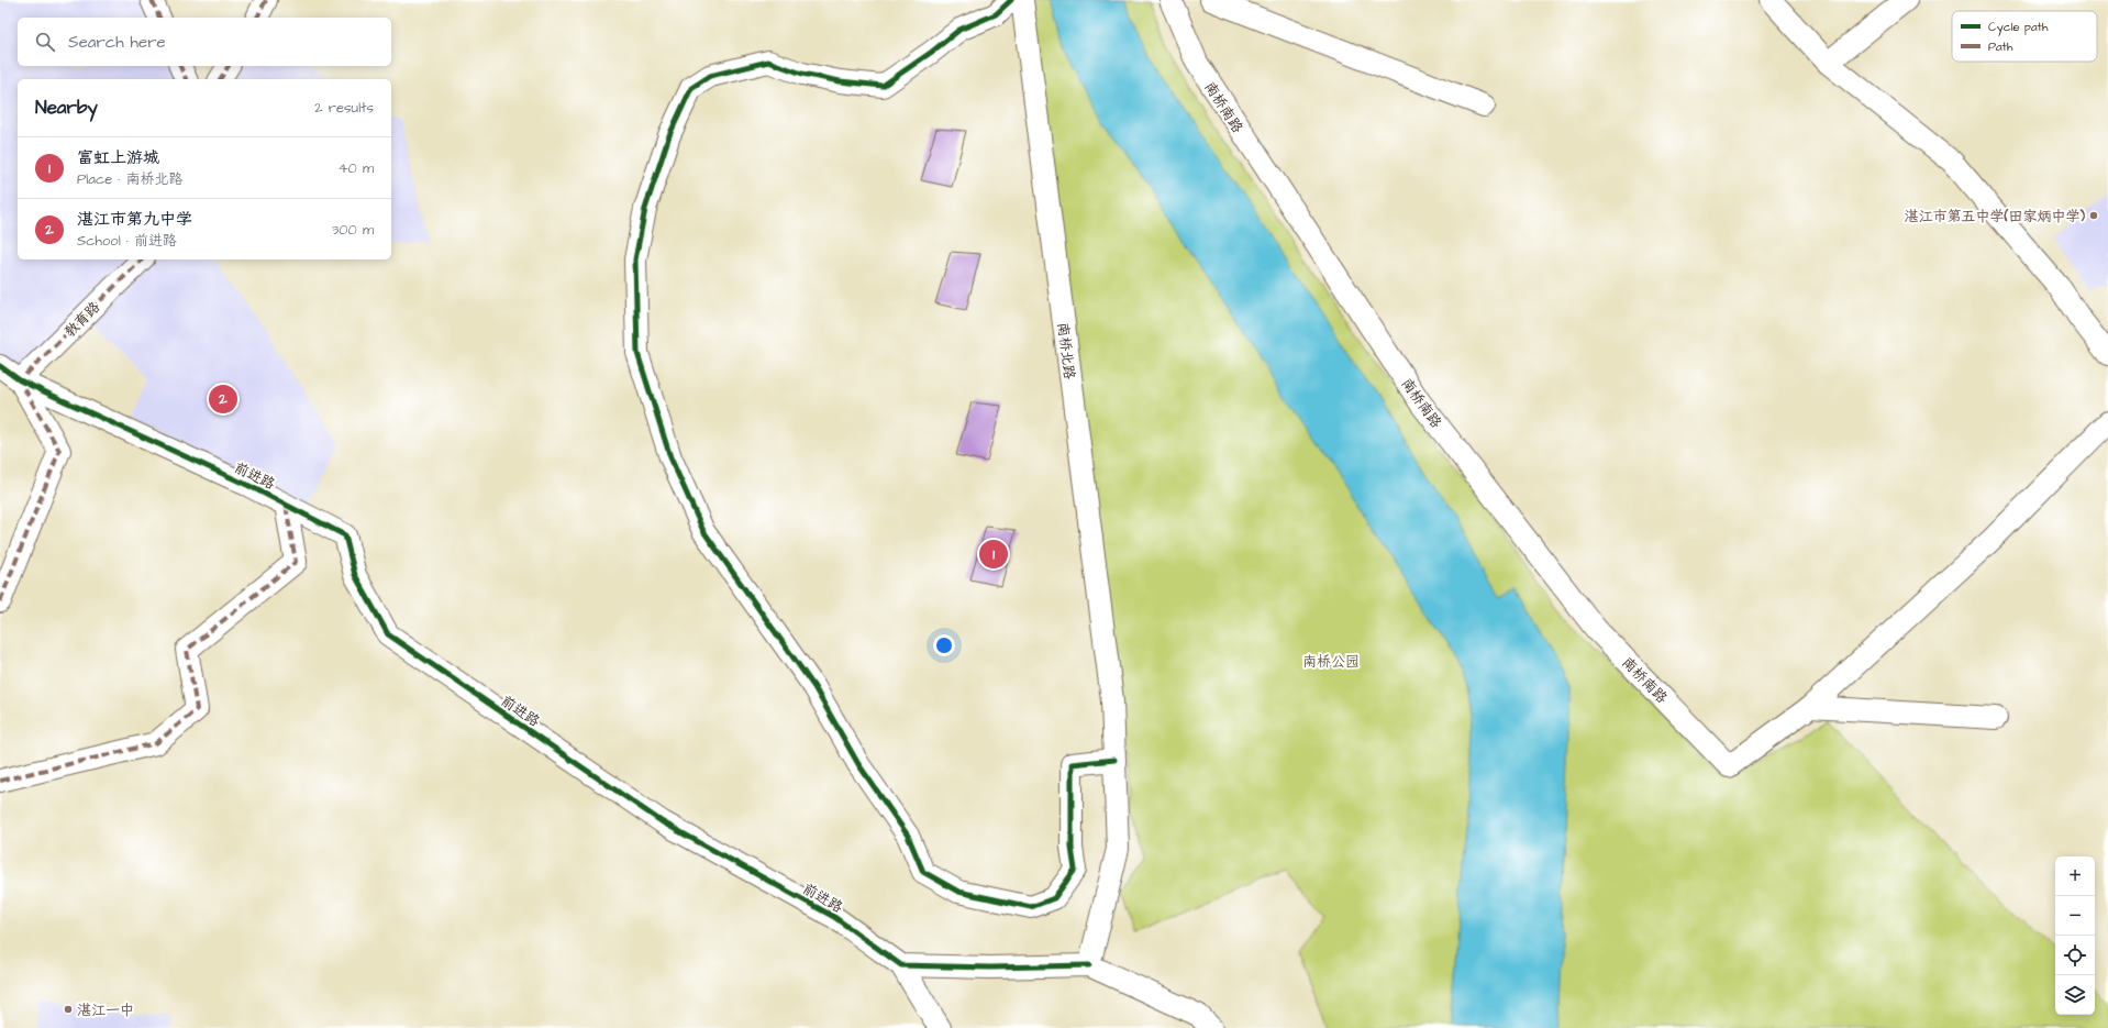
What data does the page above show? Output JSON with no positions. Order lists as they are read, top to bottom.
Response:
{
  "streets": {
    "street": [
      "南桥南路",
      "教育路",
      "南桥北路",
      "前进路"
    ]
  },
  "crossings": [
    ["教育路", "前进路"]
  ],
  "parks": ["南桥公园"],
  "places": ["湛江市第五中学(田家炳中学)", "湛江一中"],
  "legend": ["Cycle path", "Path"],
  "page": {
    "search": "Search here",
    "heading": ["Nearby", "2 results"],
    "list": [
      {
        "mark": "1",
        "name": "富虹上游城",
        "note": "Place · 南桥北路",
        "value": "40 m"
      },
      {
        "mark": "2",
        "name": "湛江市第九中学",
        "note": "School · 前进路",
        "value": "300 m"
      }
    ],
    "pins": ["2", "1"],
    "map_buttons": ["+", "−"]
  }
}
